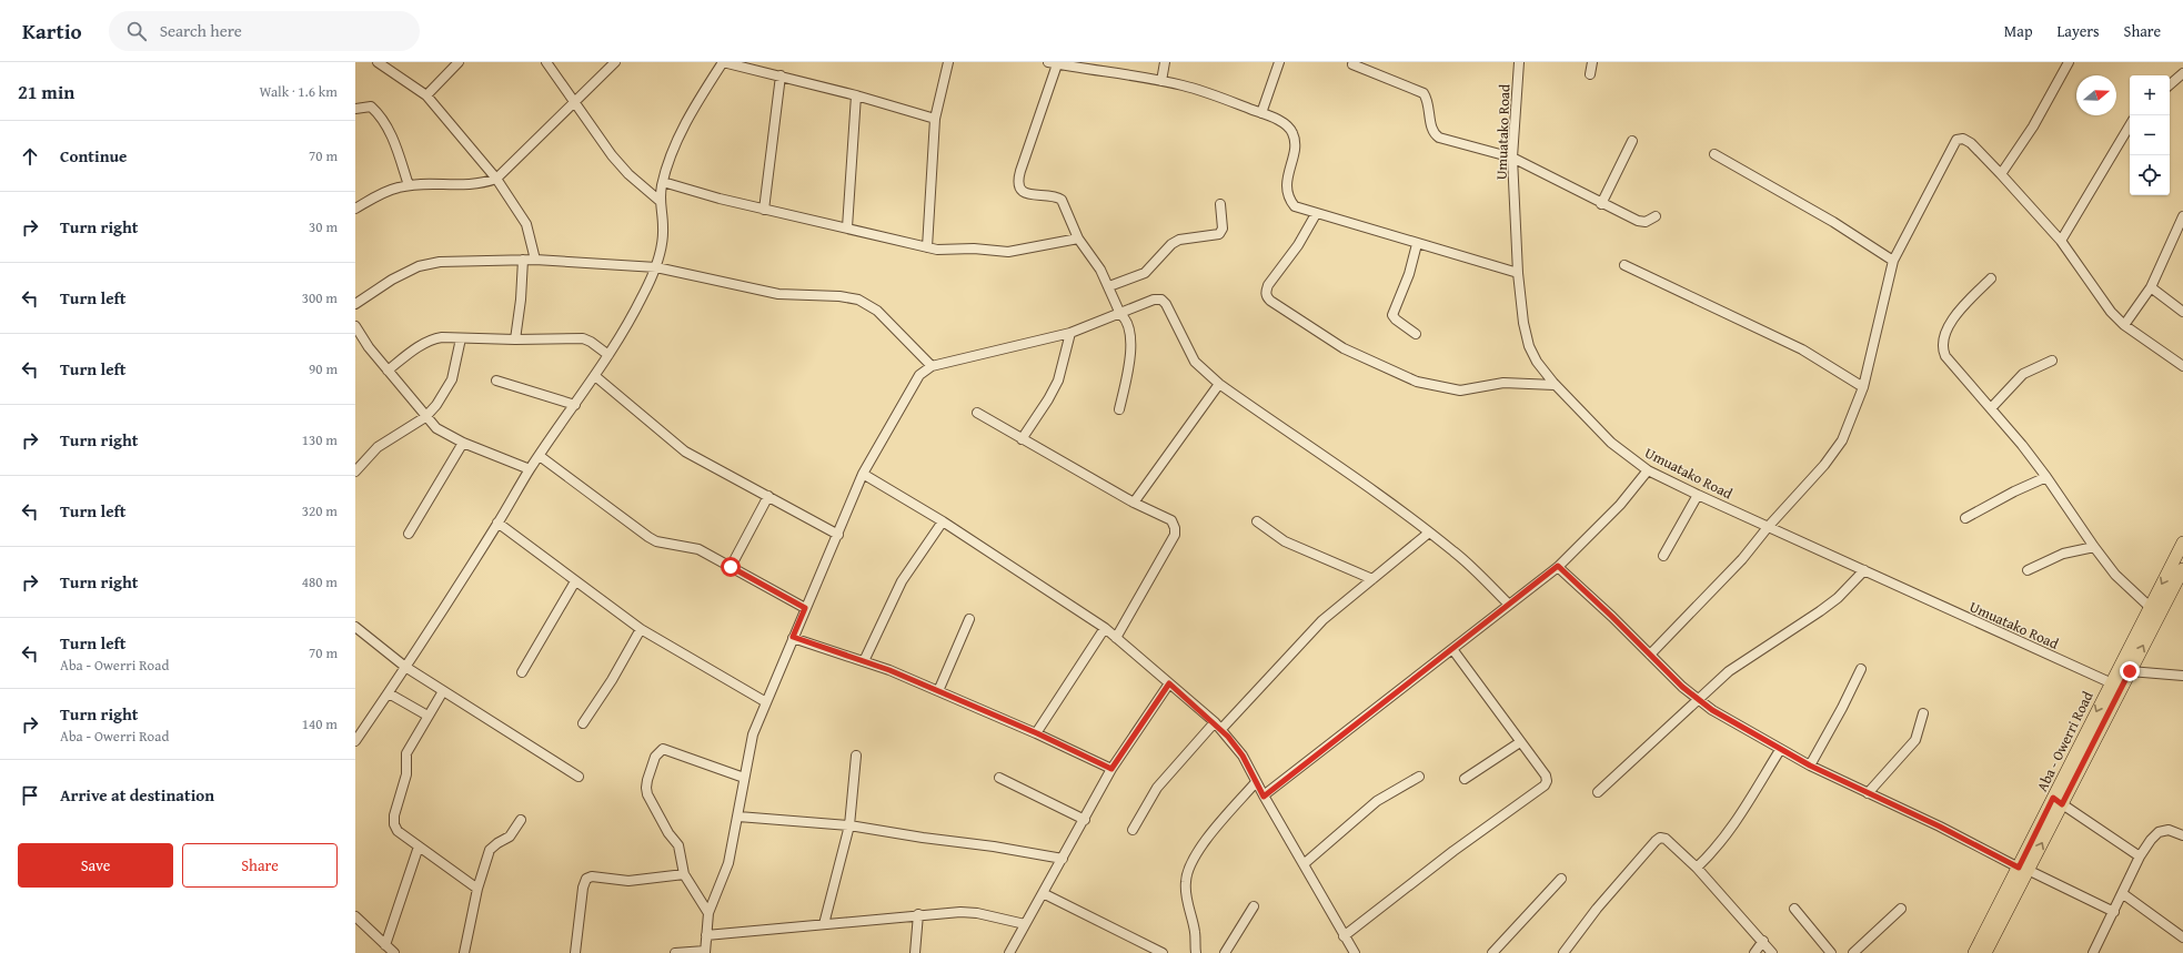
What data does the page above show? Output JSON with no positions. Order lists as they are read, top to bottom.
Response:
{
  "streets": {
    "main road": ["Aba - Owerri Road"],
    "street": ["Umuatako Road"]
  },
  "crossings": [
    ["Umuatako Road", "Aba - Owerri Road"]
  ],
  "north": "right",
  "page": {
    "header": "Kartio",
    "search": "Search here",
    "nav": ["Map", "Layers", "Share"],
    "heading": ["21 min", "Walk · 1.6 km"],
    "map_buttons": ["+", "−"],
    "list": [
      ["Continue", "70 m"],
      ["Turn right", "30 m"],
      ["Turn left", "300 m"],
      ["Turn left", "90 m"],
      ["Turn right", "130 m"],
      ["Turn left", "320 m"],
      ["Turn right", "480 m"],
      ["Turn left", "Aba - Owerri Road", "70 m"],
      ["Turn right", "Aba - Owerri Road", "140 m"],
      "Arrive at destination"
    ],
    "buttons": ["Save", "Share"]
  }
}
